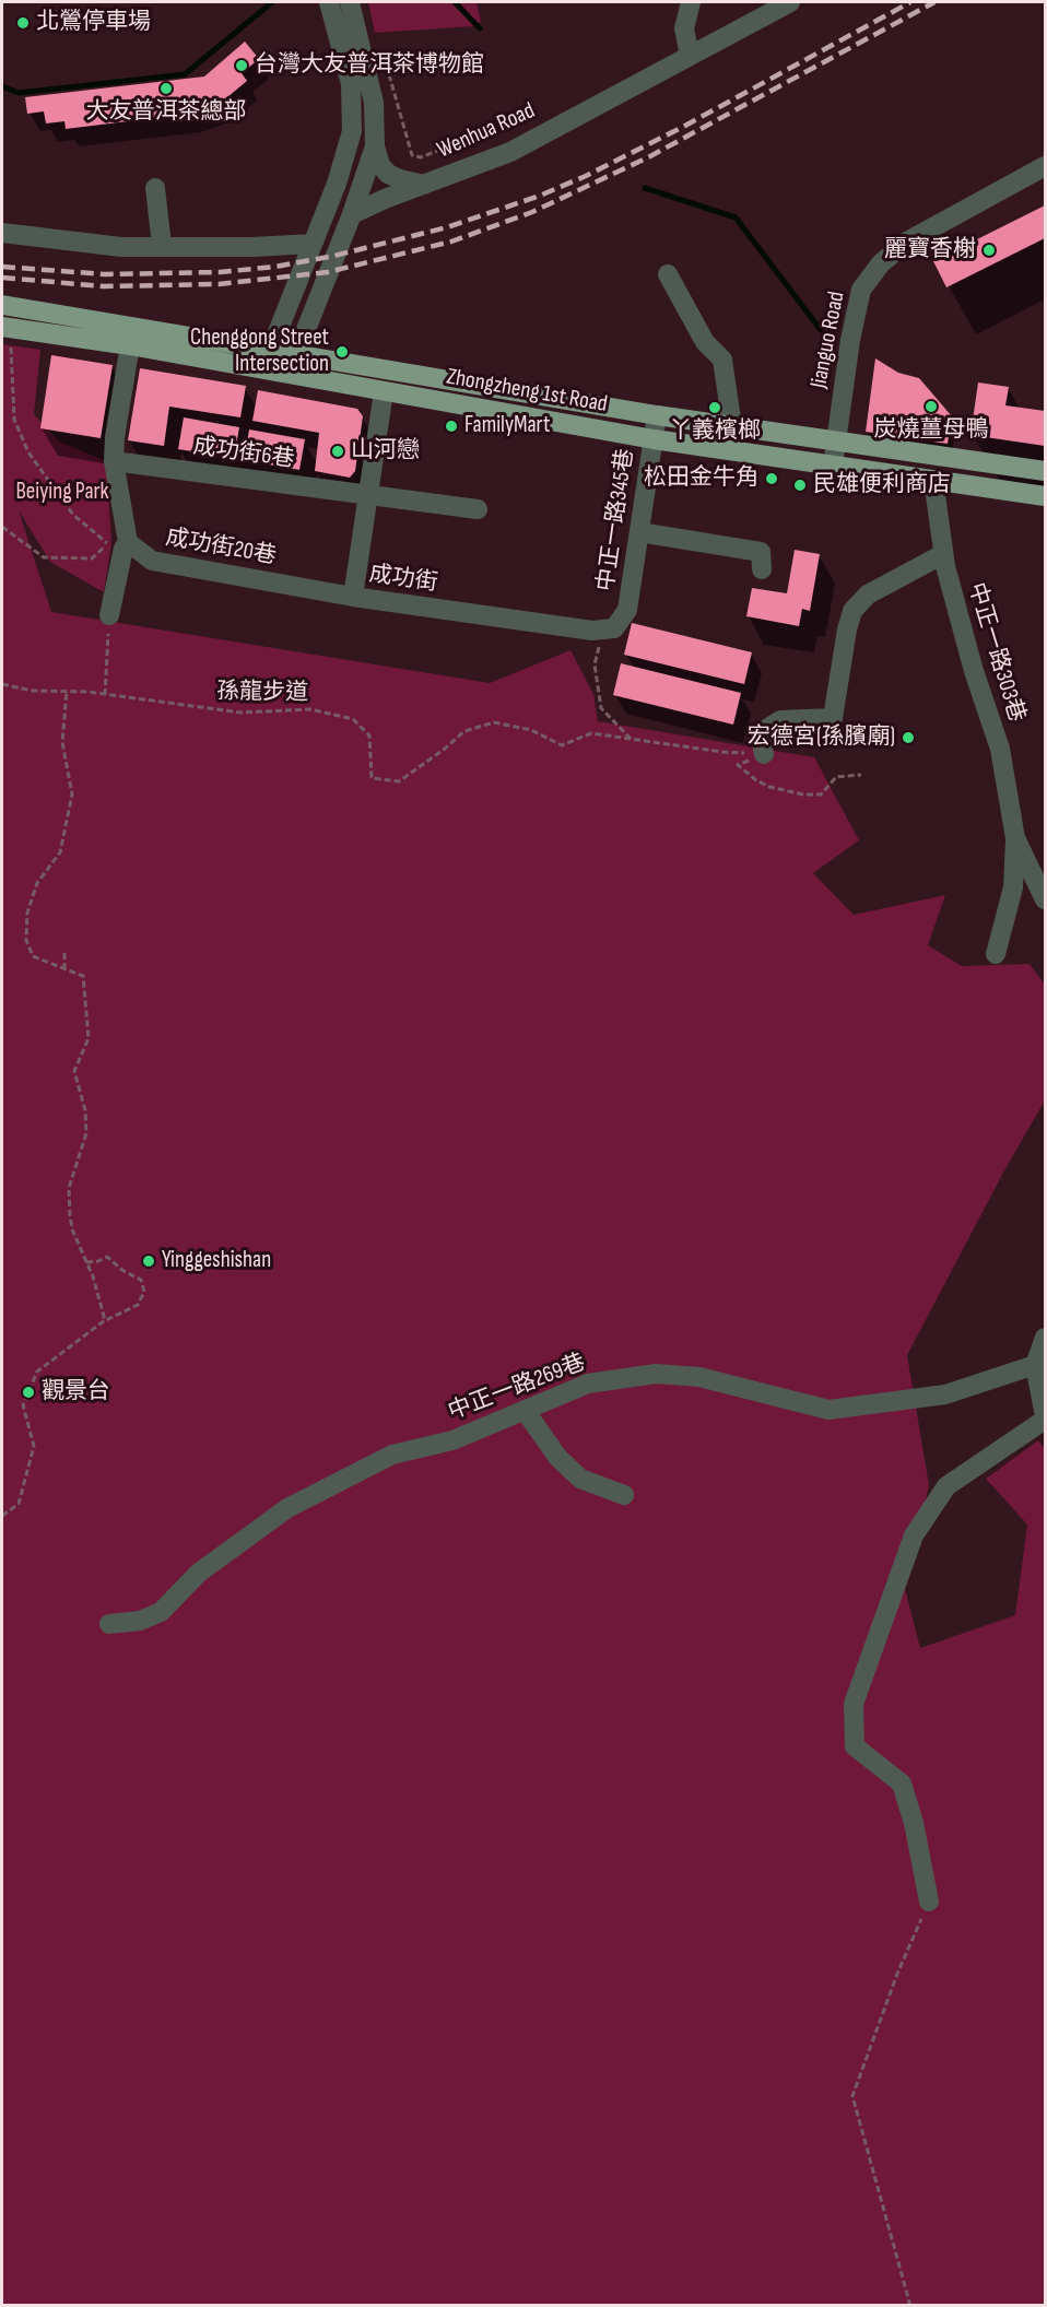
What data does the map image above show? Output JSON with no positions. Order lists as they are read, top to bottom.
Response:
{
  "streets": {
    "main road": ["Zhongzheng 1st Road"],
    "street": [
      "Wenhua Road",
      "Jianguo Road",
      "成功街6巷",
      "中正一路345巷",
      "成功街20巷",
      "成功街",
      "中正一路303巷",
      "中正一路269巷"
    ],
    "path": ["孫龍步道"]
  },
  "crossings": [
    ["Jianguo Road", "Zhongzheng 1st Road"],
    ["Zhongzheng 1st Road", "中正一路345巷"],
    ["Zhongzheng 1st Road", "成功街"],
    ["Zhongzheng 1st Road", "中正一路303巷"],
    ["成功街6巷", "成功街"],
    ["中正一路345巷", "成功街"],
    ["成功街20巷", "成功街"]
  ],
  "parks": ["Beiying Park"],
  "places": [
    "北鶯停車場",
    "台灣大友普洱茶博物館",
    "大友普洱茶總部",
    "麗寶香榭",
    "Chenggong Street Intersection",
    "炭燒薑母鴨",
    "丫義檳榔",
    "FamilyMart",
    "山河戀",
    "松田金牛角",
    "民雄便利商店",
    "宏德宮(孫臏廟)",
    "Yinggeshishan",
    "觀景台"
  ]
}
